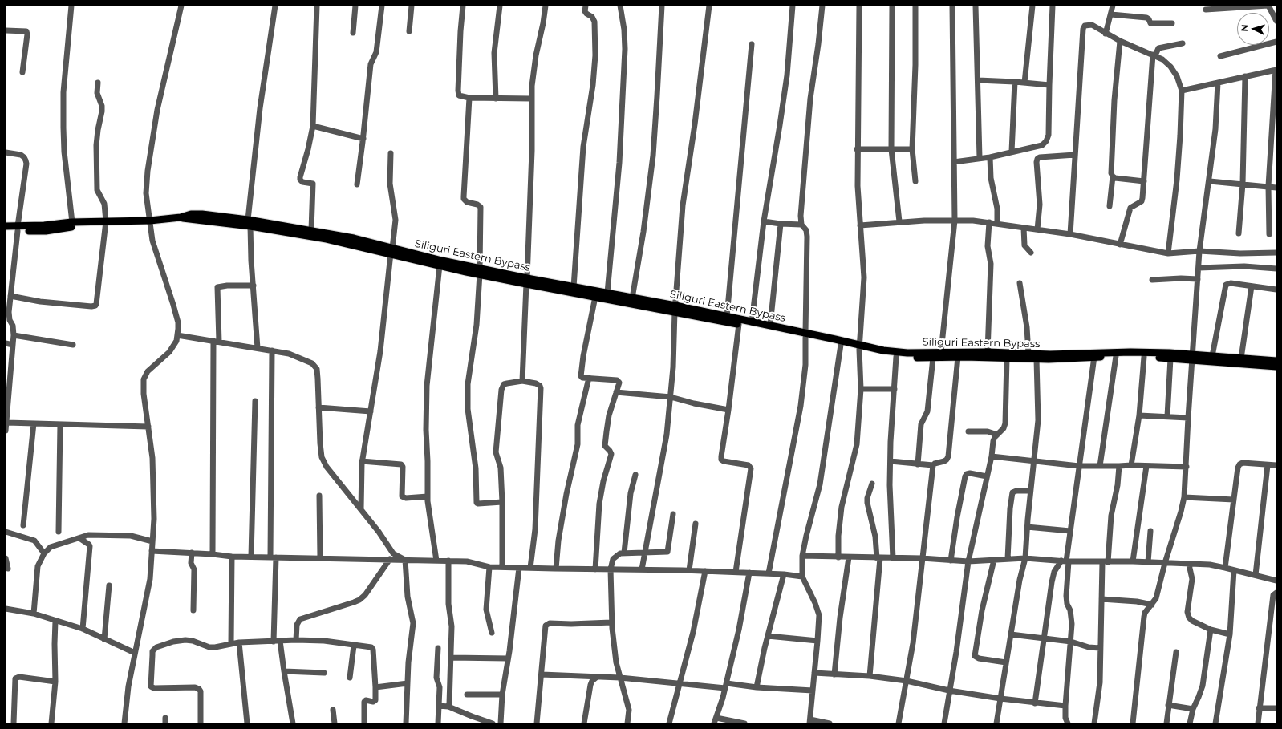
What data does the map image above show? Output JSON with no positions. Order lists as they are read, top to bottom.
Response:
{
  "streets": {
    "main road": ["Siliguri Eastern Bypass"]
  },
  "north": "left"
}
